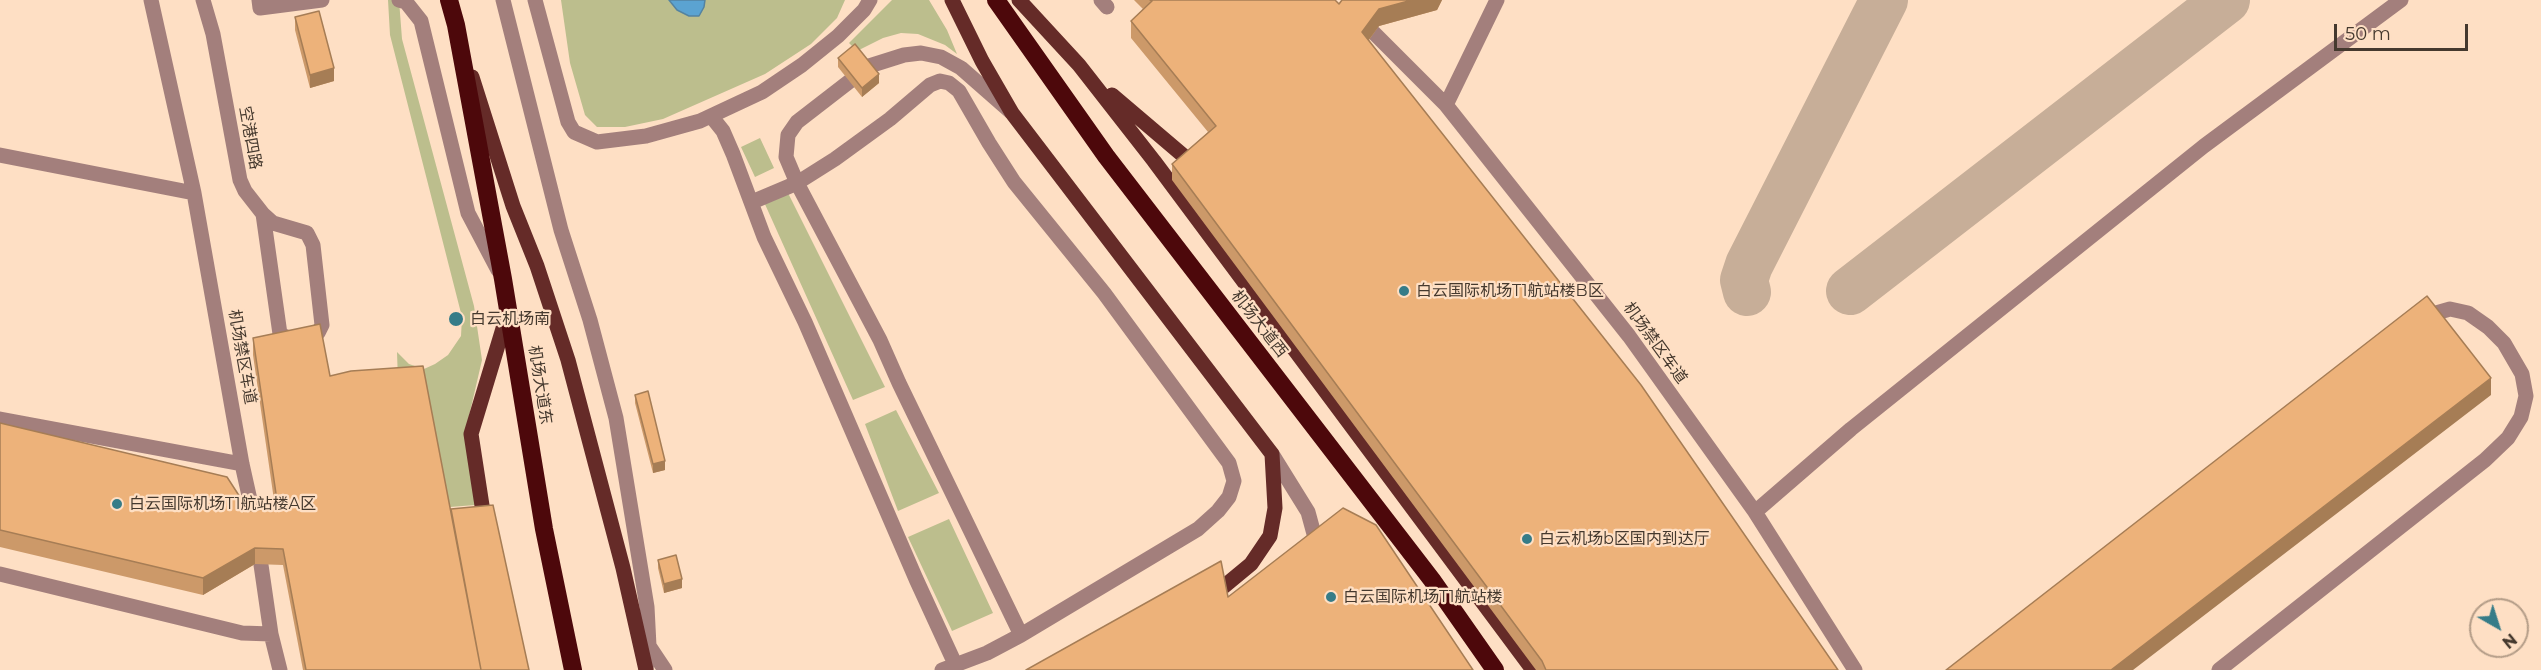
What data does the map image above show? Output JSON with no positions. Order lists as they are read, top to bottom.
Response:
{
  "streets": {
    "highway": ["机场大道西", "机场大道东"],
    "street": ["空港四路", "机场禁区车道"]
  },
  "places": [
    "白云国际机场T1航站楼B区",
    "白云机场南",
    "白云国际机场T1航站楼A区",
    "白云机场b区国内到达厅",
    "白云国际机场T1航站楼"
  ],
  "scale_bar": "50 m",
  "north": "bottom right"
}
